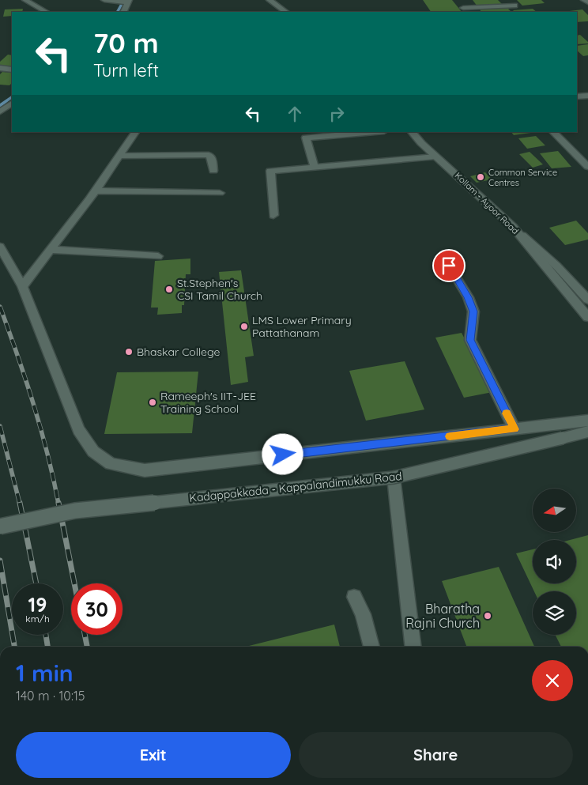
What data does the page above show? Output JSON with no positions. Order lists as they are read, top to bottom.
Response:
{
  "streets": {
    "street": ["Kollam - Ayoor Road", "Kadappakkada - Kappalandimukku Road"]
  },
  "places": [
    "Common Service Centres",
    "St.Stephen's CSI Tamil Church",
    "LMS Lower Primary Pattathanam",
    "Bhaskar College",
    "Rameeph's IIT-JEE Training School",
    "Bharatha Rajni Church"
  ],
  "north": "left",
  "page": {
    "turn": ["70 m", "Turn left"],
    "speed": "19 km/h",
    "limit": "30",
    "heading": ["1 min", "140 m · 10:15"],
    "buttons": ["Exit", "Share"]
  }
}
